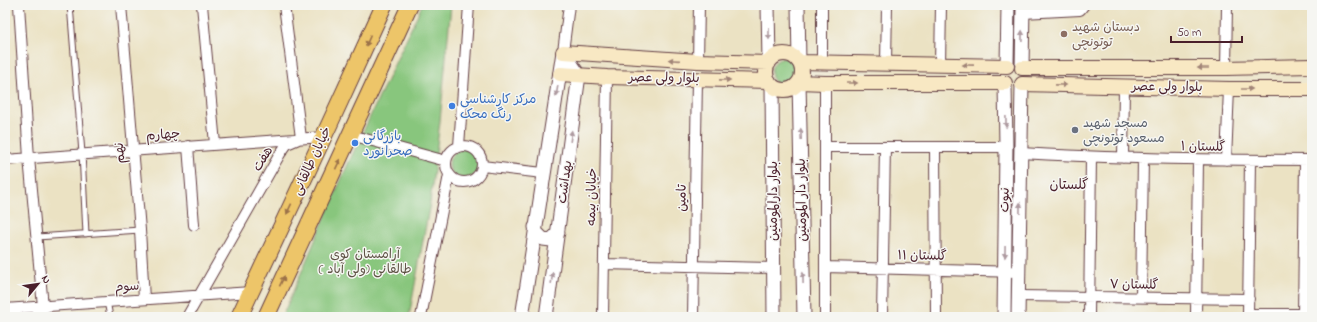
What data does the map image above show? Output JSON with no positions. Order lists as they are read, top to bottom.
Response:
{
  "streets": {
    "main road": ["بلوار ولی عصر", "خیابان طالقانی"],
    "street": [
      "چهارم",
      "گلستان ۱",
      "نهم",
      "هفت",
      "بهداشت",
      "خیابان بیمه",
      "تامین",
      "بلوار دار المومنین",
      "نبوت",
      "بلوار دارالمومنین",
      "گلستان ۱۱",
      "گلستان ۷",
      "سوم"
    ]
  },
  "crossings": [
    ["بلوار ولی عصر", "بهداشت"],
    ["بلوار ولی عصر", "خیابان بیمه"],
    ["بلوار ولی عصر", "تامین"],
    ["بلوار ولی عصر", "بلوار دار المومنین"],
    ["بلوار ولی عصر", "نبوت"],
    ["بلوار ولی عصر", "بلوار دارالمومنین"],
    ["چهارم", "نهم"],
    ["چهارم", "هفت"],
    ["چهارم", "خیابان طالقانی"],
    ["گلستان ۱", "نبوت"],
    ["نهم", "سوم"],
    ["هفت", "سوم"],
    ["خیابان طالقانی", "سوم"],
    ["بلوار دار المومنین", "بلوار دارالمومنین"],
    ["نبوت", "گلستان ۱۱"],
    ["نبوت", "گلستان ۷"]
  ],
  "districts": ["گلستان"],
  "parks": ["آرامستان کوی طالقانی (ولی آباد )"],
  "places": [
    "دبستان شهید توتونچی",
    "مرکز کارشناسی رنگ محک",
    "مسجد شهید مسعود توتونچی",
    "بازرگانی صحرانورد"
  ],
  "scale_bar": "50 m",
  "north": "top right"
}
